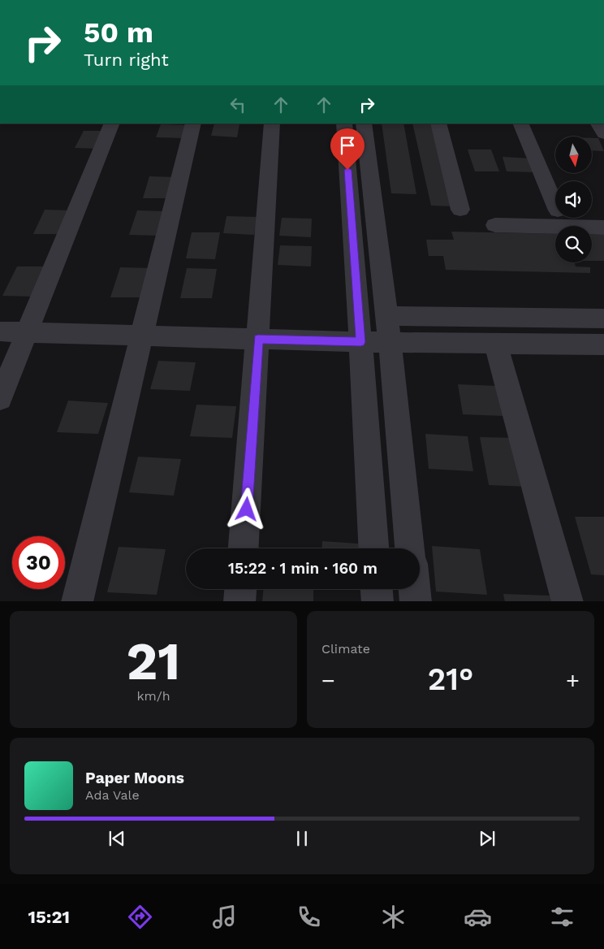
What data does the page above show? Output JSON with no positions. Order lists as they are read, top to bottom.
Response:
{
  "north": "bottom",
  "page": {
    "turn": ["50 m", "Turn right"],
    "limit": "30",
    "trip": "15:22 · 1 min · 160 m",
    "tile": [
      ["21", "km/h"],
      "Climate"
    ],
    "heat": ["−", "21°", "+"],
    "song": ["Paper Moons", "Ada Vale"],
    "tabs": "15:21"
  }
}
